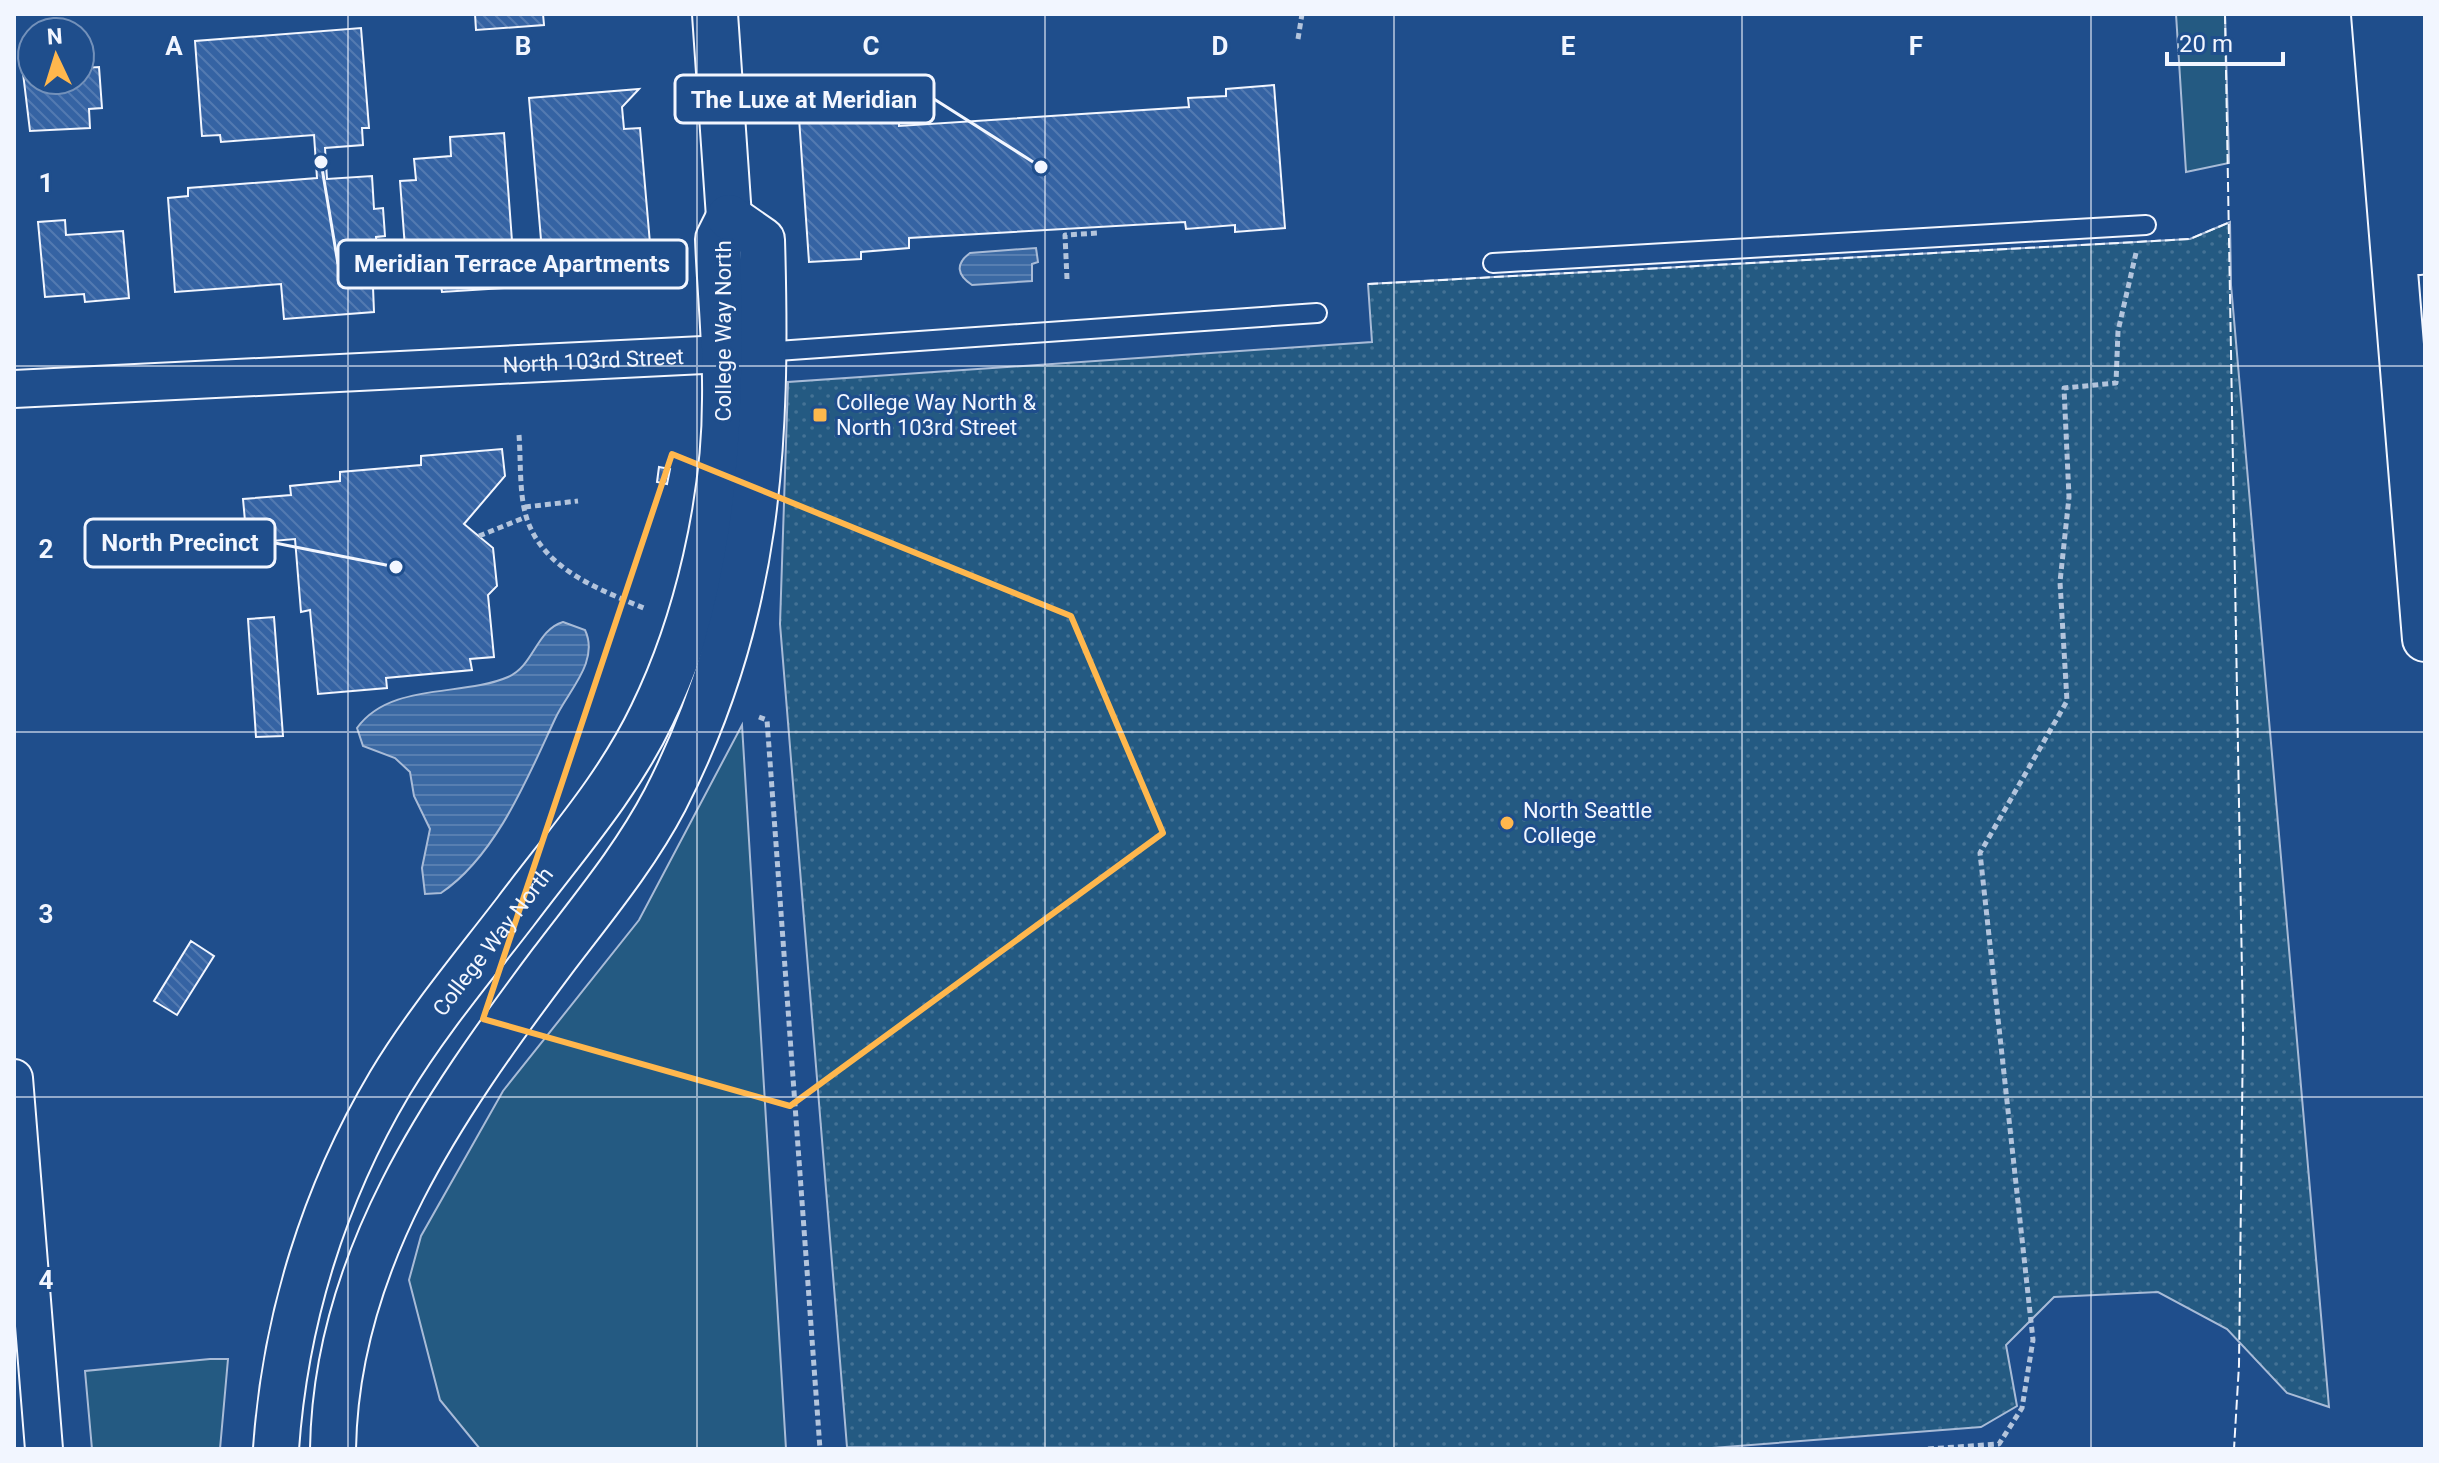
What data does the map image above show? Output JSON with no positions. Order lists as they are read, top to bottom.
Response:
{
  "streets": {
    "main road": ["College Way North"],
    "street": ["North 103rd Street"]
  },
  "crossings": [
    ["College Way North", "North 103rd Street"]
  ],
  "places": {
    "other": [
      "Meridian Terrace Apartments",
      "The Luxe at Meridian",
      "North Precinct",
      "North Seattle College"
    ],
    "transit": ["College Way North & North 103rd Street"]
  },
  "scale_bar": "20 m",
  "north": "top",
  "grid": {
    "columns": [
      "A",
      "B",
      "C",
      "D",
      "E",
      "F"
    ],
    "rows": [
      "1",
      "2",
      "3",
      "4"
    ]
  }
}
